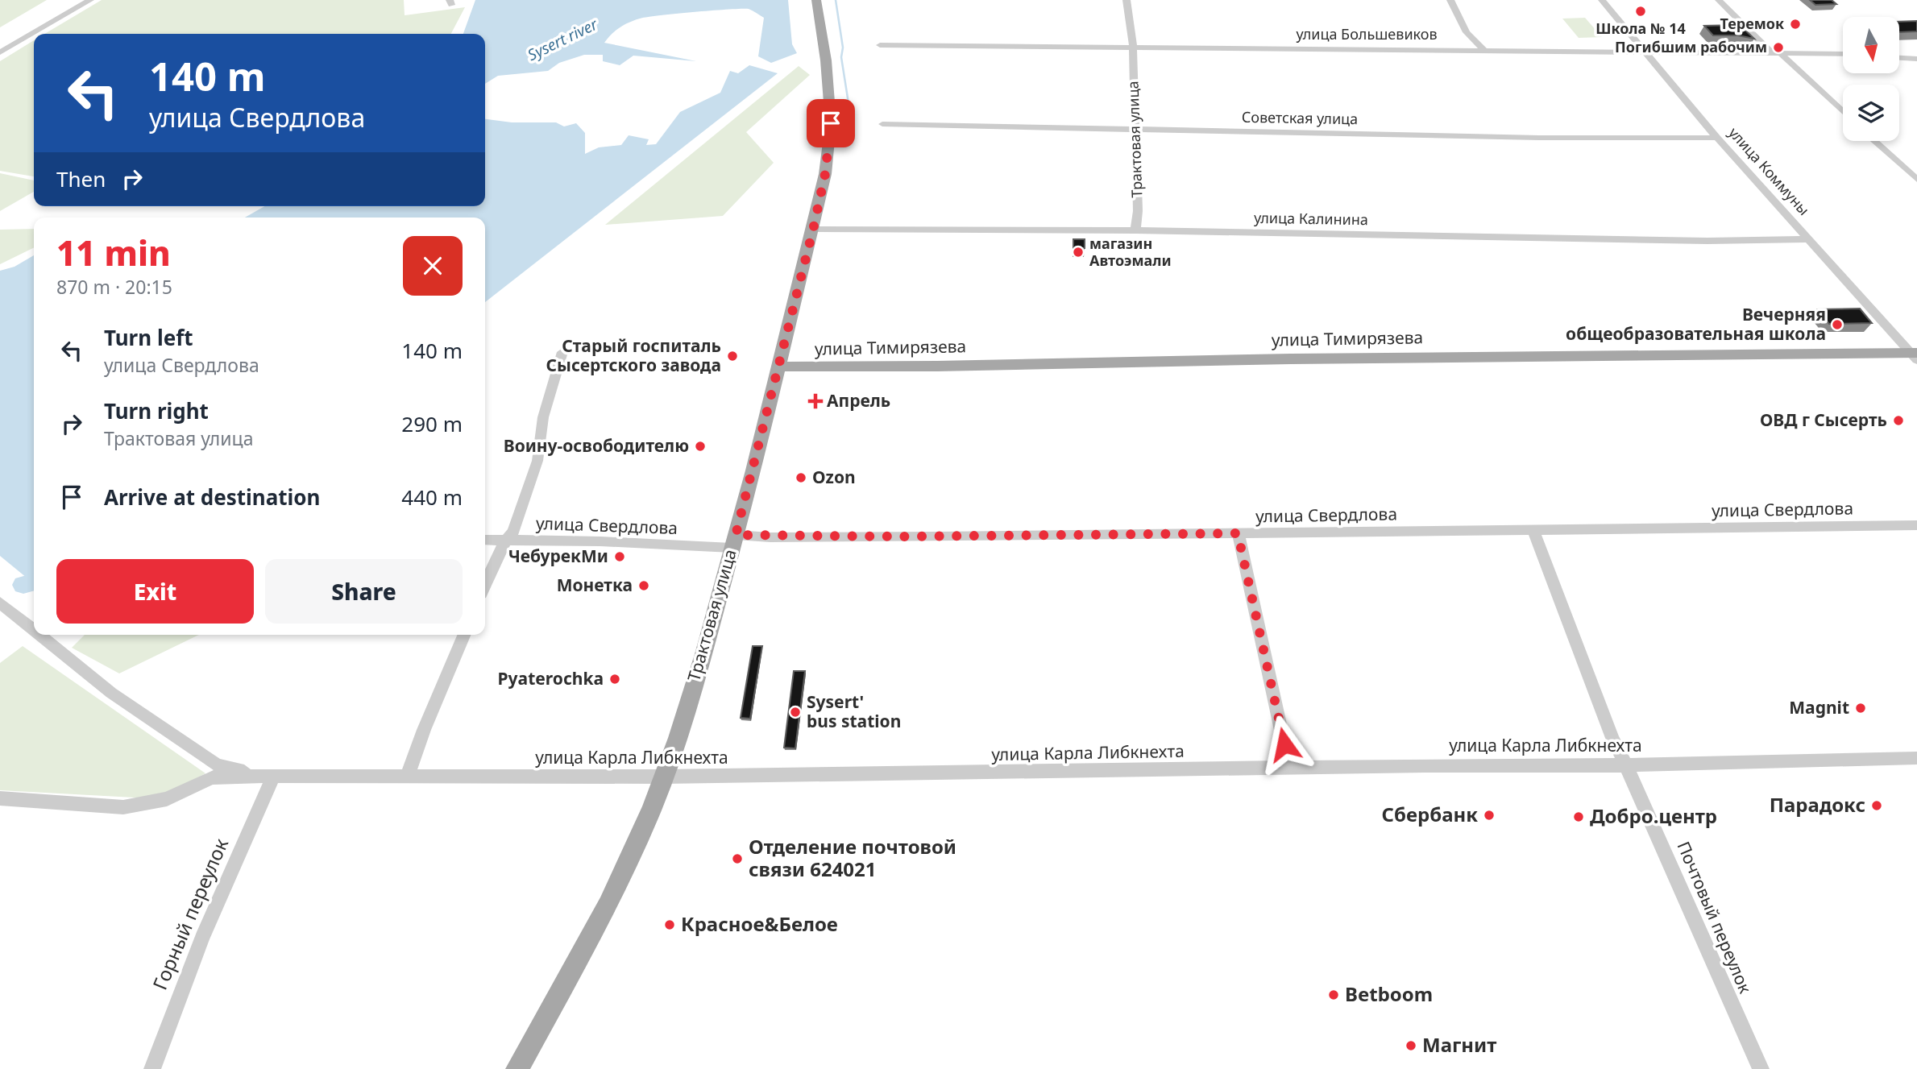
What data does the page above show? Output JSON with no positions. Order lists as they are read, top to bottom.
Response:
{
  "streets": {
    "main road": ["Трактовая улица", "улица Тимирязева"],
    "street": [
      "улица Большевиков",
      "Советская улица",
      "улица Коммуны",
      "улица Калинина",
      "улица Свердлова",
      "улица Карла Либкнехта",
      "Горный переулок",
      "Почтовый переулок"
    ]
  },
  "crossings": [
    ["улица Большевиков", "Трактовая улица"],
    ["улица Большевиков", "улица Коммуны"],
    ["Советская улица", "Трактовая улица"],
    ["Советская улица", "улица Коммуны"],
    ["Трактовая улица", "улица Калинина"],
    ["Трактовая улица", "улица Тимирязева"],
    ["Трактовая улица", "улица Свердлова"],
    ["Трактовая улица", "улица Карла Либкнехта"],
    ["улица Коммуны", "улица Калинина"],
    ["улица Коммуны", "улица Тимирязева"],
    ["улица Свердлова", "Почтовый переулок"],
    ["улица Карла Либкнехта", "Горный переулок"],
    ["улица Карла Либкнехта", "Почтовый переулок"]
  ],
  "water": ["Sysert river"],
  "places": {
    "other": [
      "Школа № 14",
      "Теремок",
      "Погибшим рабочим",
      "магазин Автоэмали",
      "Вечерняя общеобразовательная школа",
      "Старый госпиталь Сысертского завода",
      "ОВД г Сысерть",
      "Воину-освободителю",
      "Ozon",
      "ЧебурекМи",
      "Монетка",
      "Pyaterochka",
      "Magnit",
      "Sysert' bus station",
      "Парадокс",
      "Сбербанк",
      "Добро.центр",
      "Отделение почтовой связи 624021",
      "Красное&Белое",
      "Betboom",
      "Магнит"
    ],
    "health": ["Апрель"]
  },
  "north": "bottom",
  "page": {
    "turn": ["140 m", "улица Свердлова"],
    "then": "Then",
    "heading": ["11 min", "870 m · 20:15"],
    "list": [
      {
        "name": "Turn left",
        "note": "улица Свердлова",
        "value": "140 m"
      },
      {
        "name": "Turn right",
        "note": "Трактовая улица",
        "value": "290 m"
      },
      {
        "name": "Arrive at destination",
        "value": "440 m"
      }
    ],
    "buttons": ["Exit", "Share"]
  }
}
